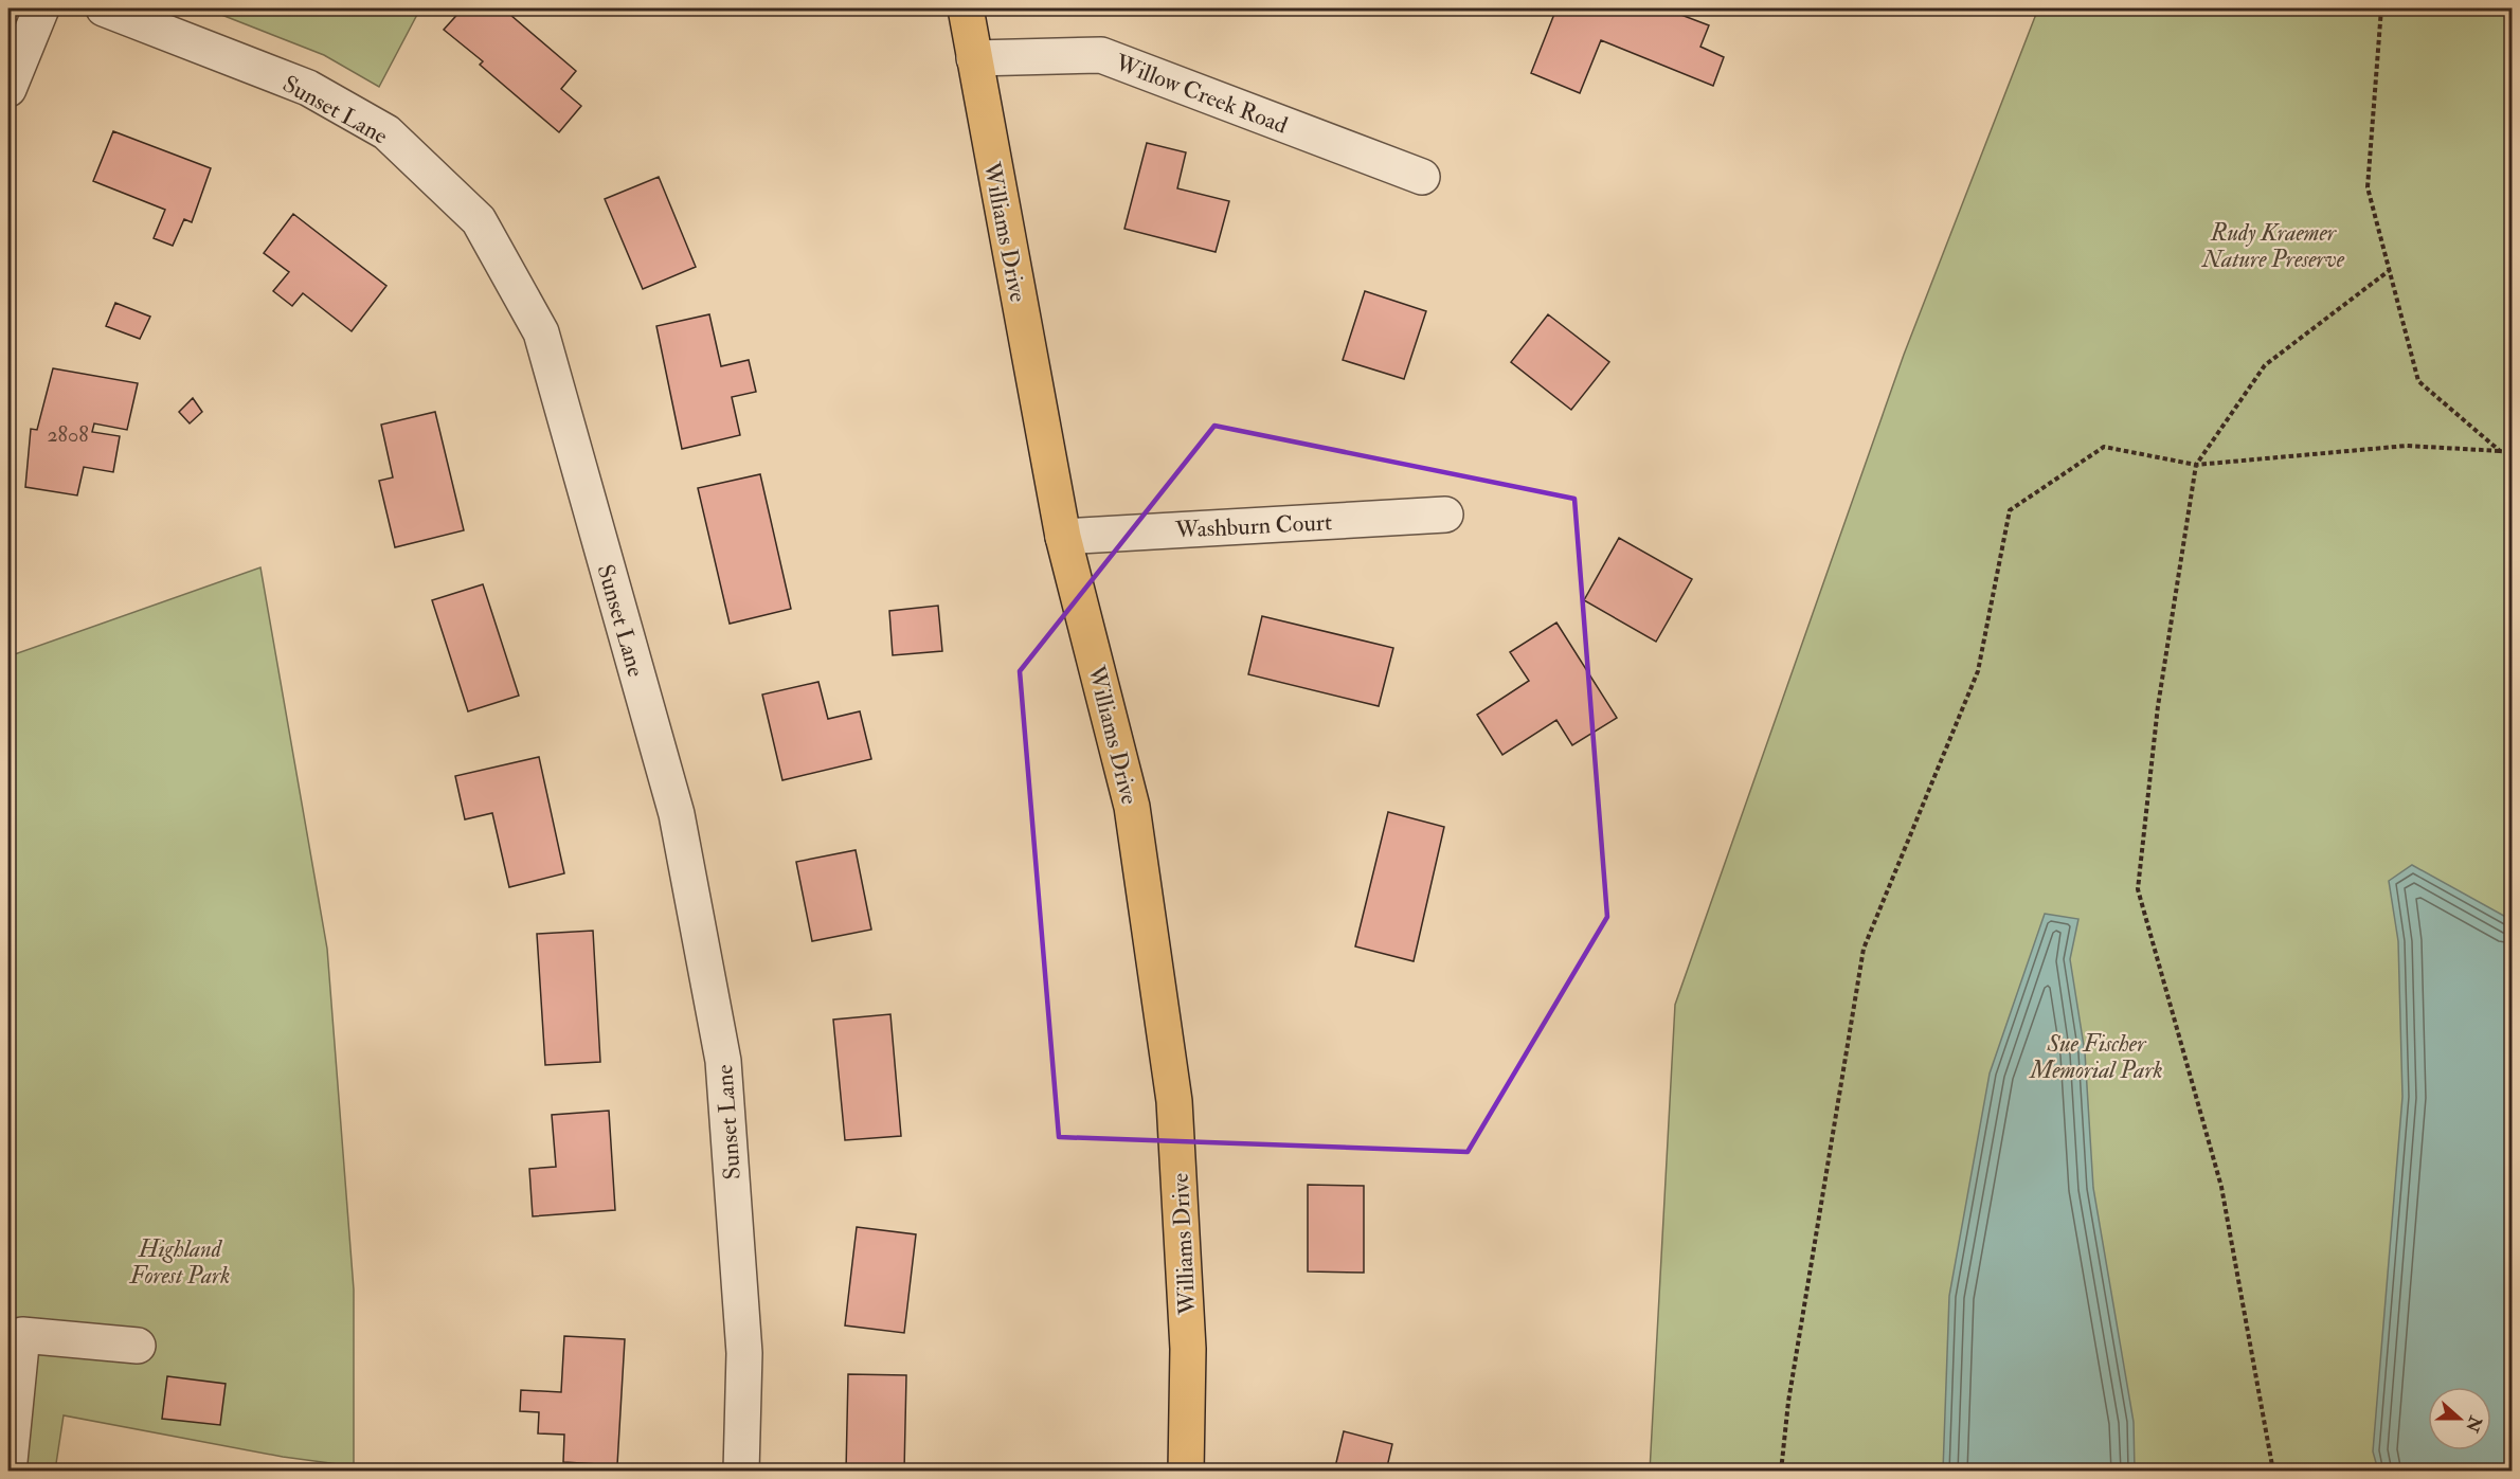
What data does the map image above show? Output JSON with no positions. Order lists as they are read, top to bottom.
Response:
{
  "streets": {
    "main road": ["Williams Drive"],
    "street": ["Willow Creek Road", "Sunset Lane", "Washburn Court"]
  },
  "crossings": [
    ["Willow Creek Road", "Williams Drive"],
    ["Williams Drive", "Washburn Court"]
  ],
  "parks": ["Rudy Kraemer Nature Preserve", "Sue Fischer Memorial Park", "Highland Forest Park"],
  "house_numbers": ["2808"],
  "north": "right"
}
